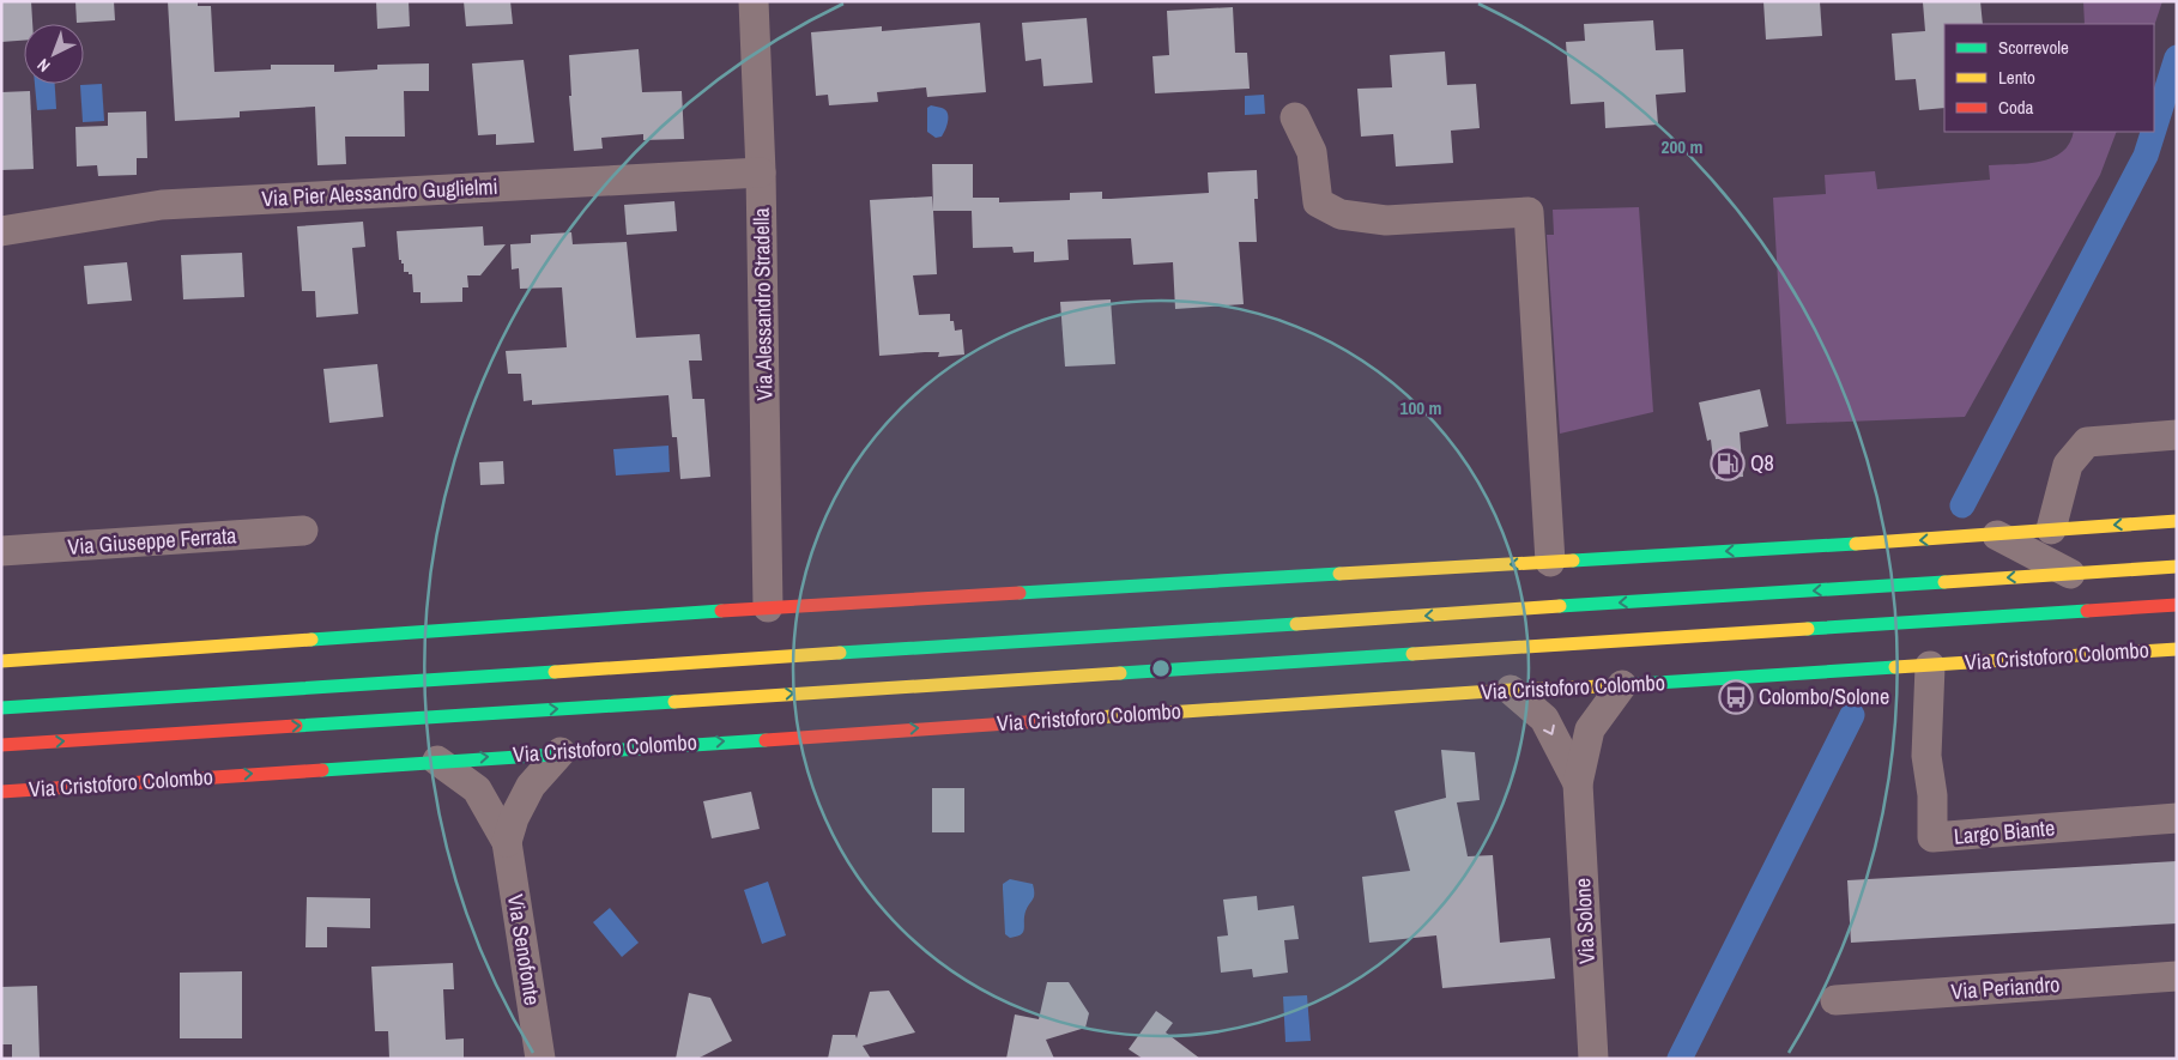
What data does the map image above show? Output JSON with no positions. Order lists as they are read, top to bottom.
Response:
{
  "streets": {
    "street": [
      "Via Pier Alessandro Guglielmi",
      "Via Alessandro Stradella",
      "Via Giuseppe Ferrata",
      "Via Cristoforo Colombo",
      "Largo Biante",
      "Via Solone",
      "Via Senofonte",
      "Via Periandro"
    ]
  },
  "crossings": [
    ["Via Pier Alessandro Guglielmi", "Via Alessandro Stradella"],
    ["Via Cristoforo Colombo", "Largo Biante"]
  ],
  "places": {
    "fuel station": ["Q8"],
    "bus stop": ["Colombo/Solone"]
  },
  "legend": ["Scorrevole", "Lento", "Coda"],
  "north": "bottom left",
  "rings": ["200 m", "100 m"]
}
